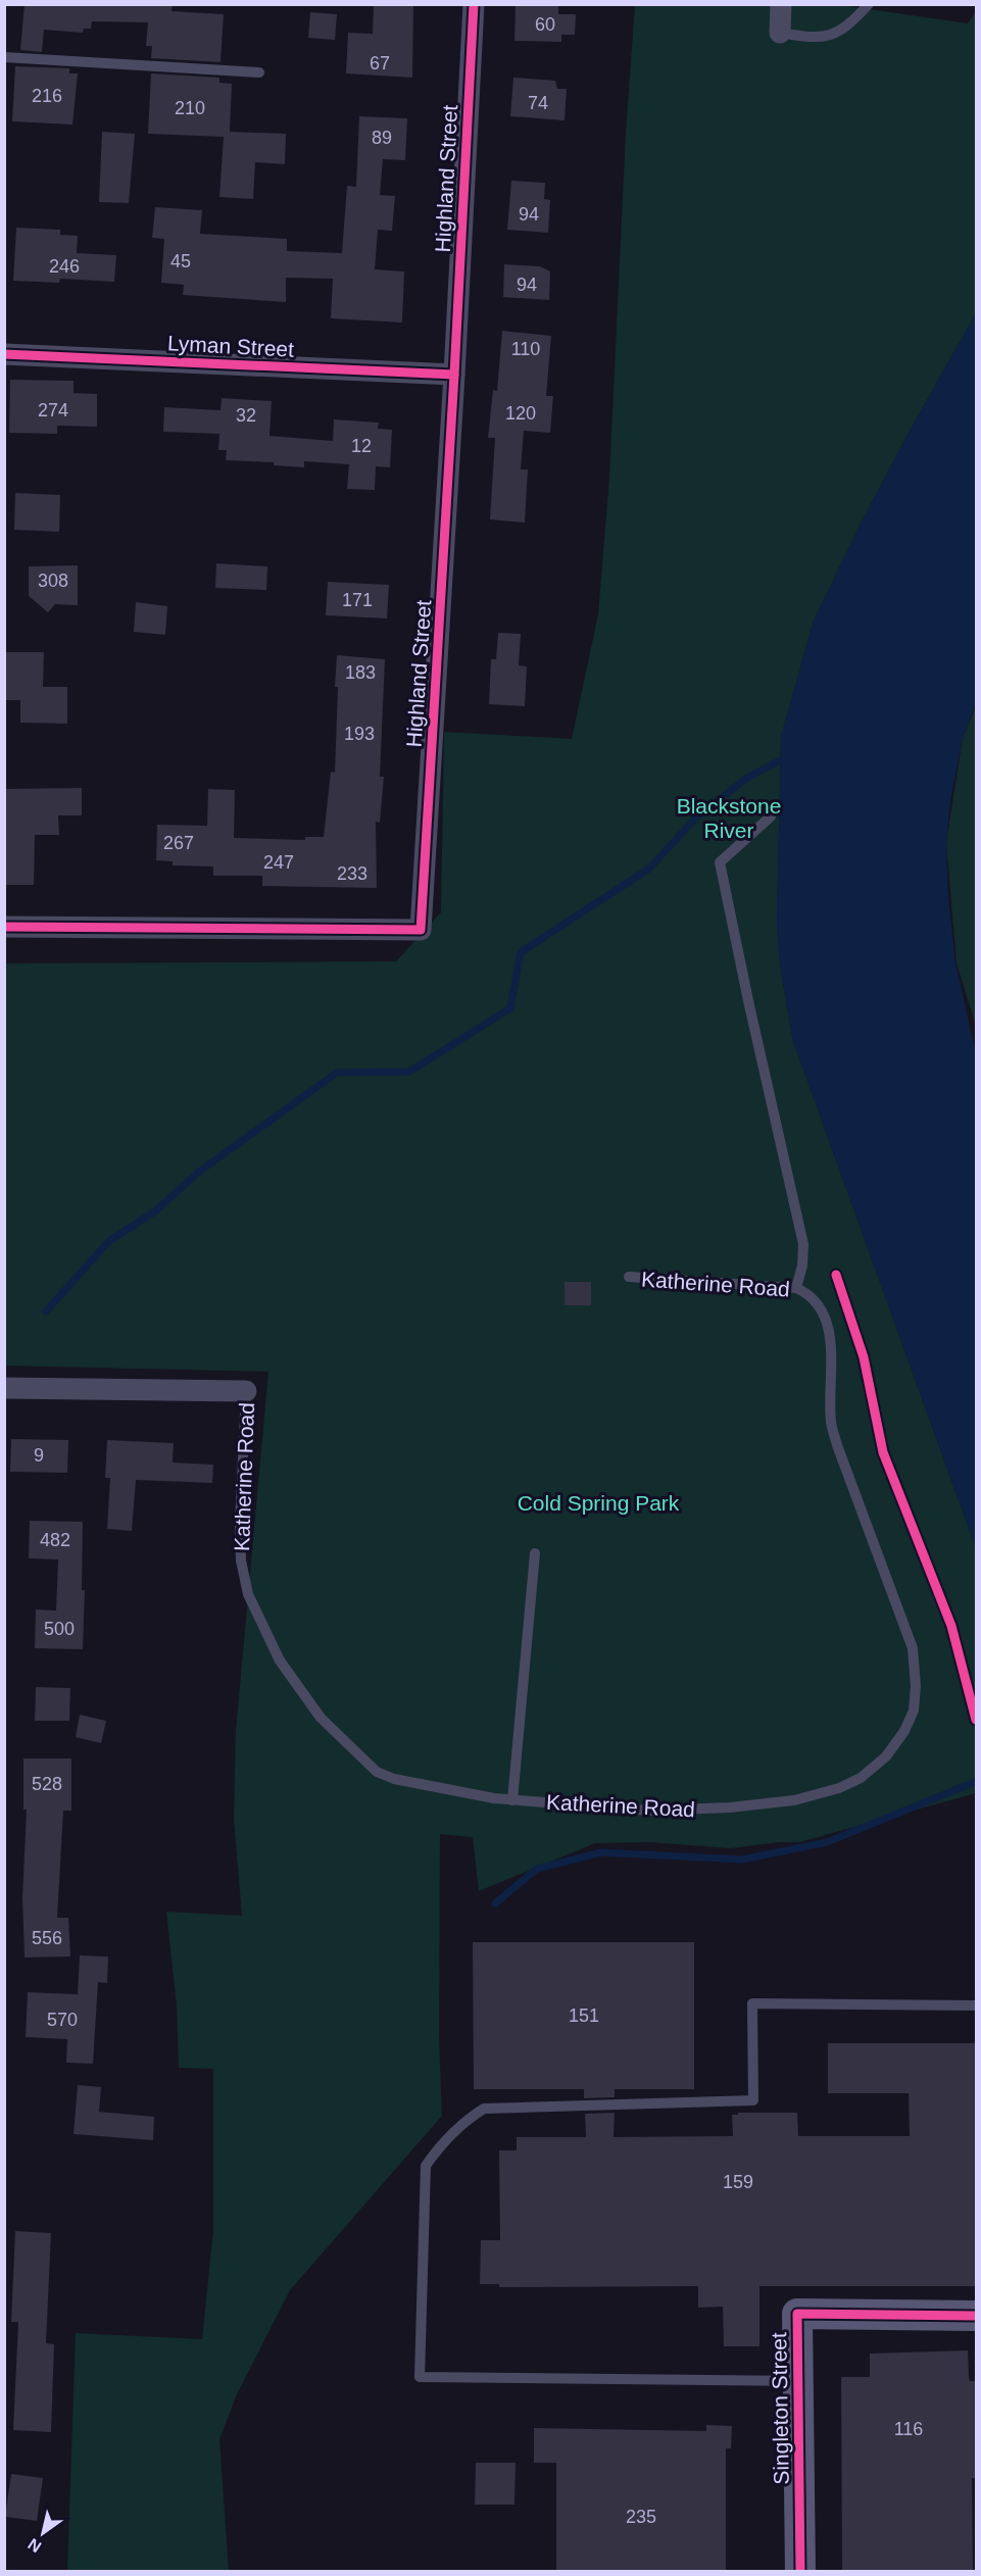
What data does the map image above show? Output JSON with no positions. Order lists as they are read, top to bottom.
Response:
{
  "streets": {
    "street": [
      "Highland Street",
      "Lyman Street",
      "Katherine Road",
      "Singleton Street"
    ]
  },
  "crossings": [
    ["Highland Street", "Lyman Street"]
  ],
  "parks": ["Blackstone River", "Cold Spring Park"],
  "house_numbers": [
    "60",
    "67",
    "216",
    "74",
    "210",
    "89",
    "94",
    "45",
    "246",
    "94",
    "110",
    "274",
    "120",
    "32",
    "12",
    "308",
    "171",
    "183",
    "193",
    "267",
    "247",
    "233",
    "9",
    "482",
    "500",
    "528",
    "556",
    "151",
    "570",
    "159",
    "116",
    "235"
  ],
  "north": "bottom left"
}
